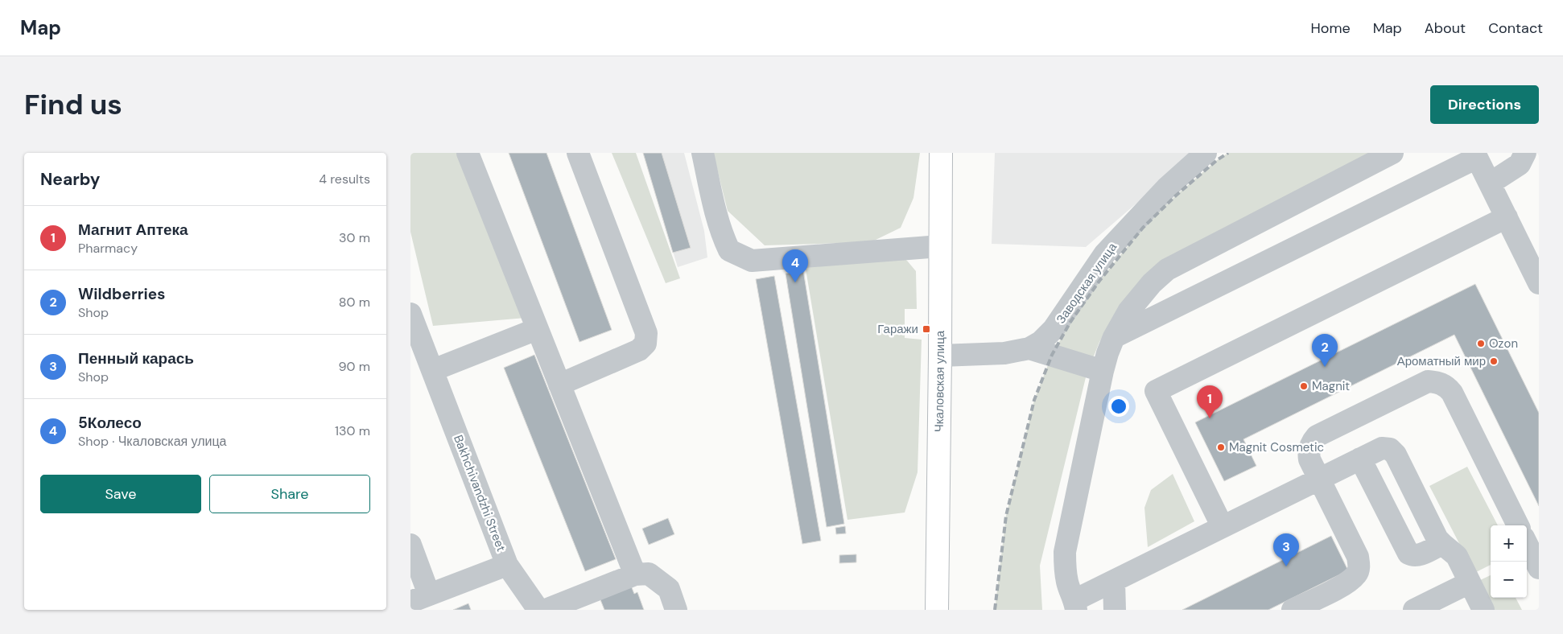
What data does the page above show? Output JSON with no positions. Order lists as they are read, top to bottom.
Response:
{
  "streets": {
    "main road": ["Чкаловская улица"],
    "street": ["Заводская улица", "Bakhchivandzhi Street"]
  },
  "crossings": [
    ["Заводская улица", "Чкаловская улица"]
  ],
  "places": {
    "transit": ["Гаражи"],
    "other": [
      "Ozon",
      "Ароматный мир",
      "Magnit",
      "Magnit Cosmetic"
    ]
  },
  "page": {
    "header": "Map",
    "nav": [
      "Home",
      "Map",
      "About",
      "Contact"
    ],
    "buttons": [
      "Directions",
      ["Save", "Share"]
    ],
    "title": "Find us",
    "heading": ["Nearby", "4 results"],
    "list": [
      {
        "mark": "1",
        "name": "Магнит Аптека",
        "note": "Pharmacy",
        "value": "30 m"
      },
      {
        "mark": "2",
        "name": "Wildberries",
        "note": "Shop",
        "value": "80 m"
      },
      {
        "mark": "3",
        "name": "Пенный карась",
        "note": "Shop",
        "value": "90 m"
      },
      {
        "mark": "4",
        "name": "5Колесо",
        "note": "Shop · Чкаловская улица",
        "value": "130 m"
      }
    ],
    "pins": [
      "4",
      "2",
      "1",
      "3"
    ],
    "map_buttons": ["+", "−"]
  }
}
